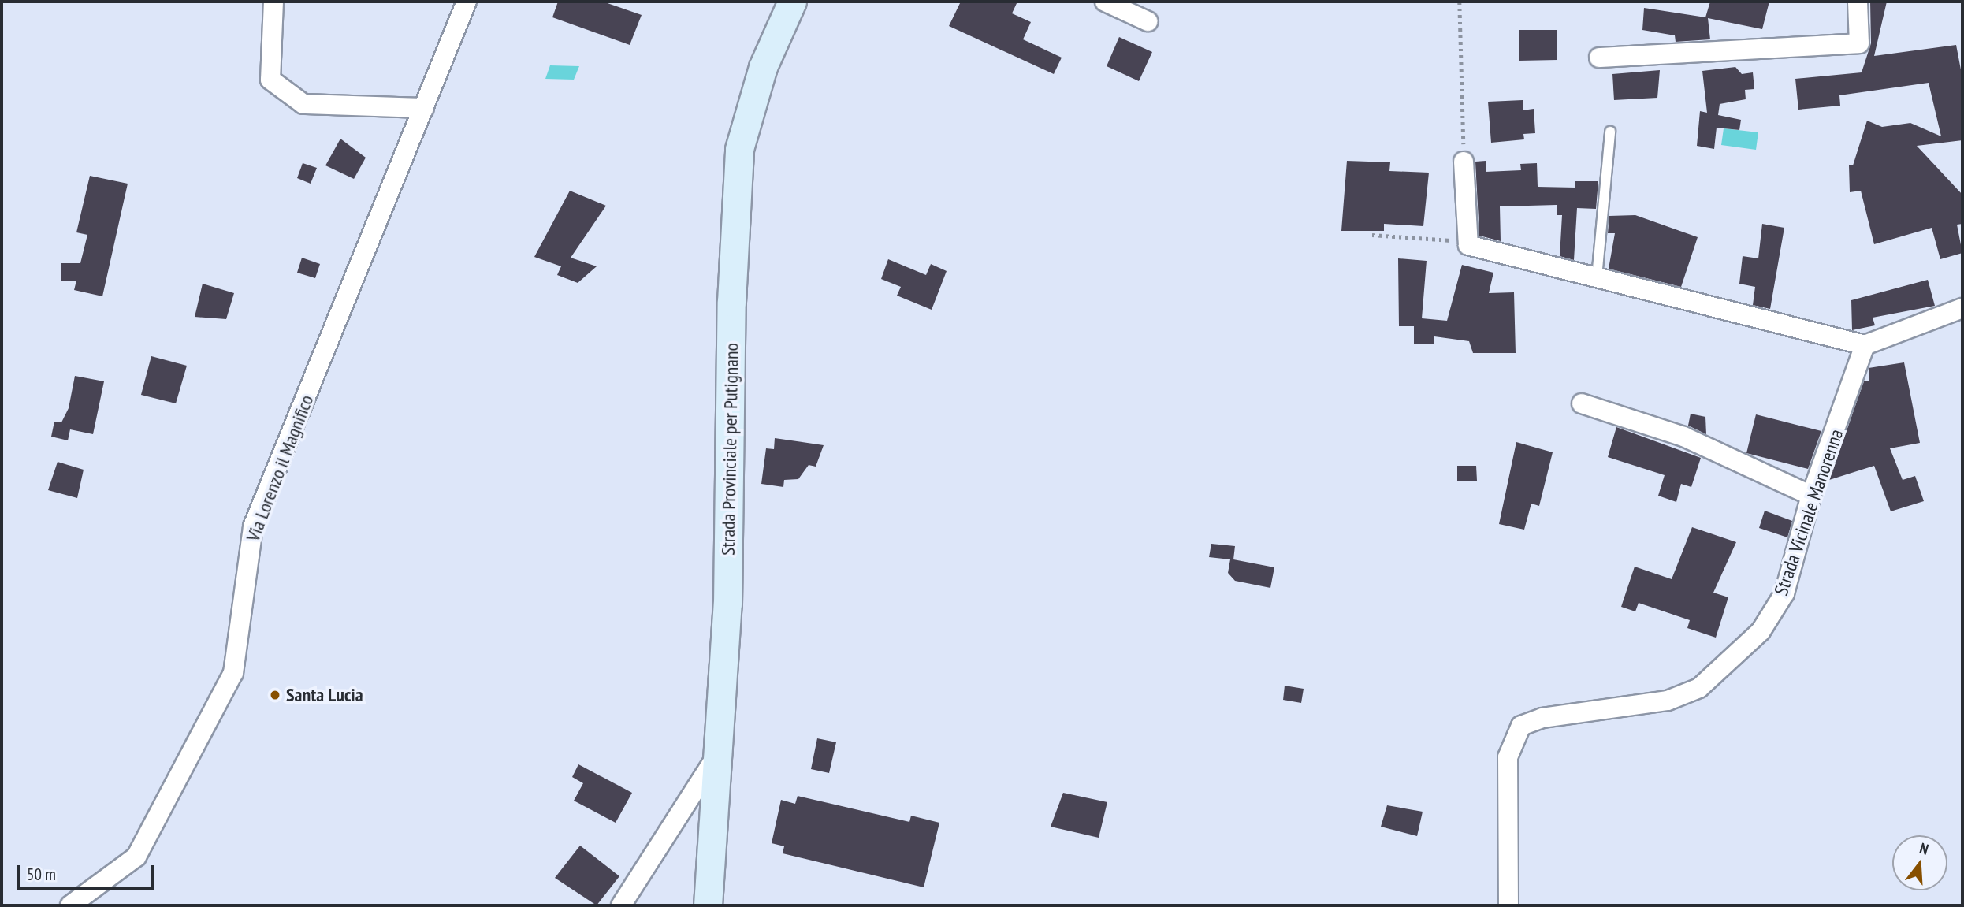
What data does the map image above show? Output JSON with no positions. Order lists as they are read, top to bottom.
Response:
{
  "streets": {
    "street": ["Strada Provinciale per Putignano", "Via Lorenzo il Magnifico", "Strada Vicinale Manorenna"]
  },
  "places": ["Santa Lucia"],
  "scale_bar": "50 m",
  "north": "top"
}
